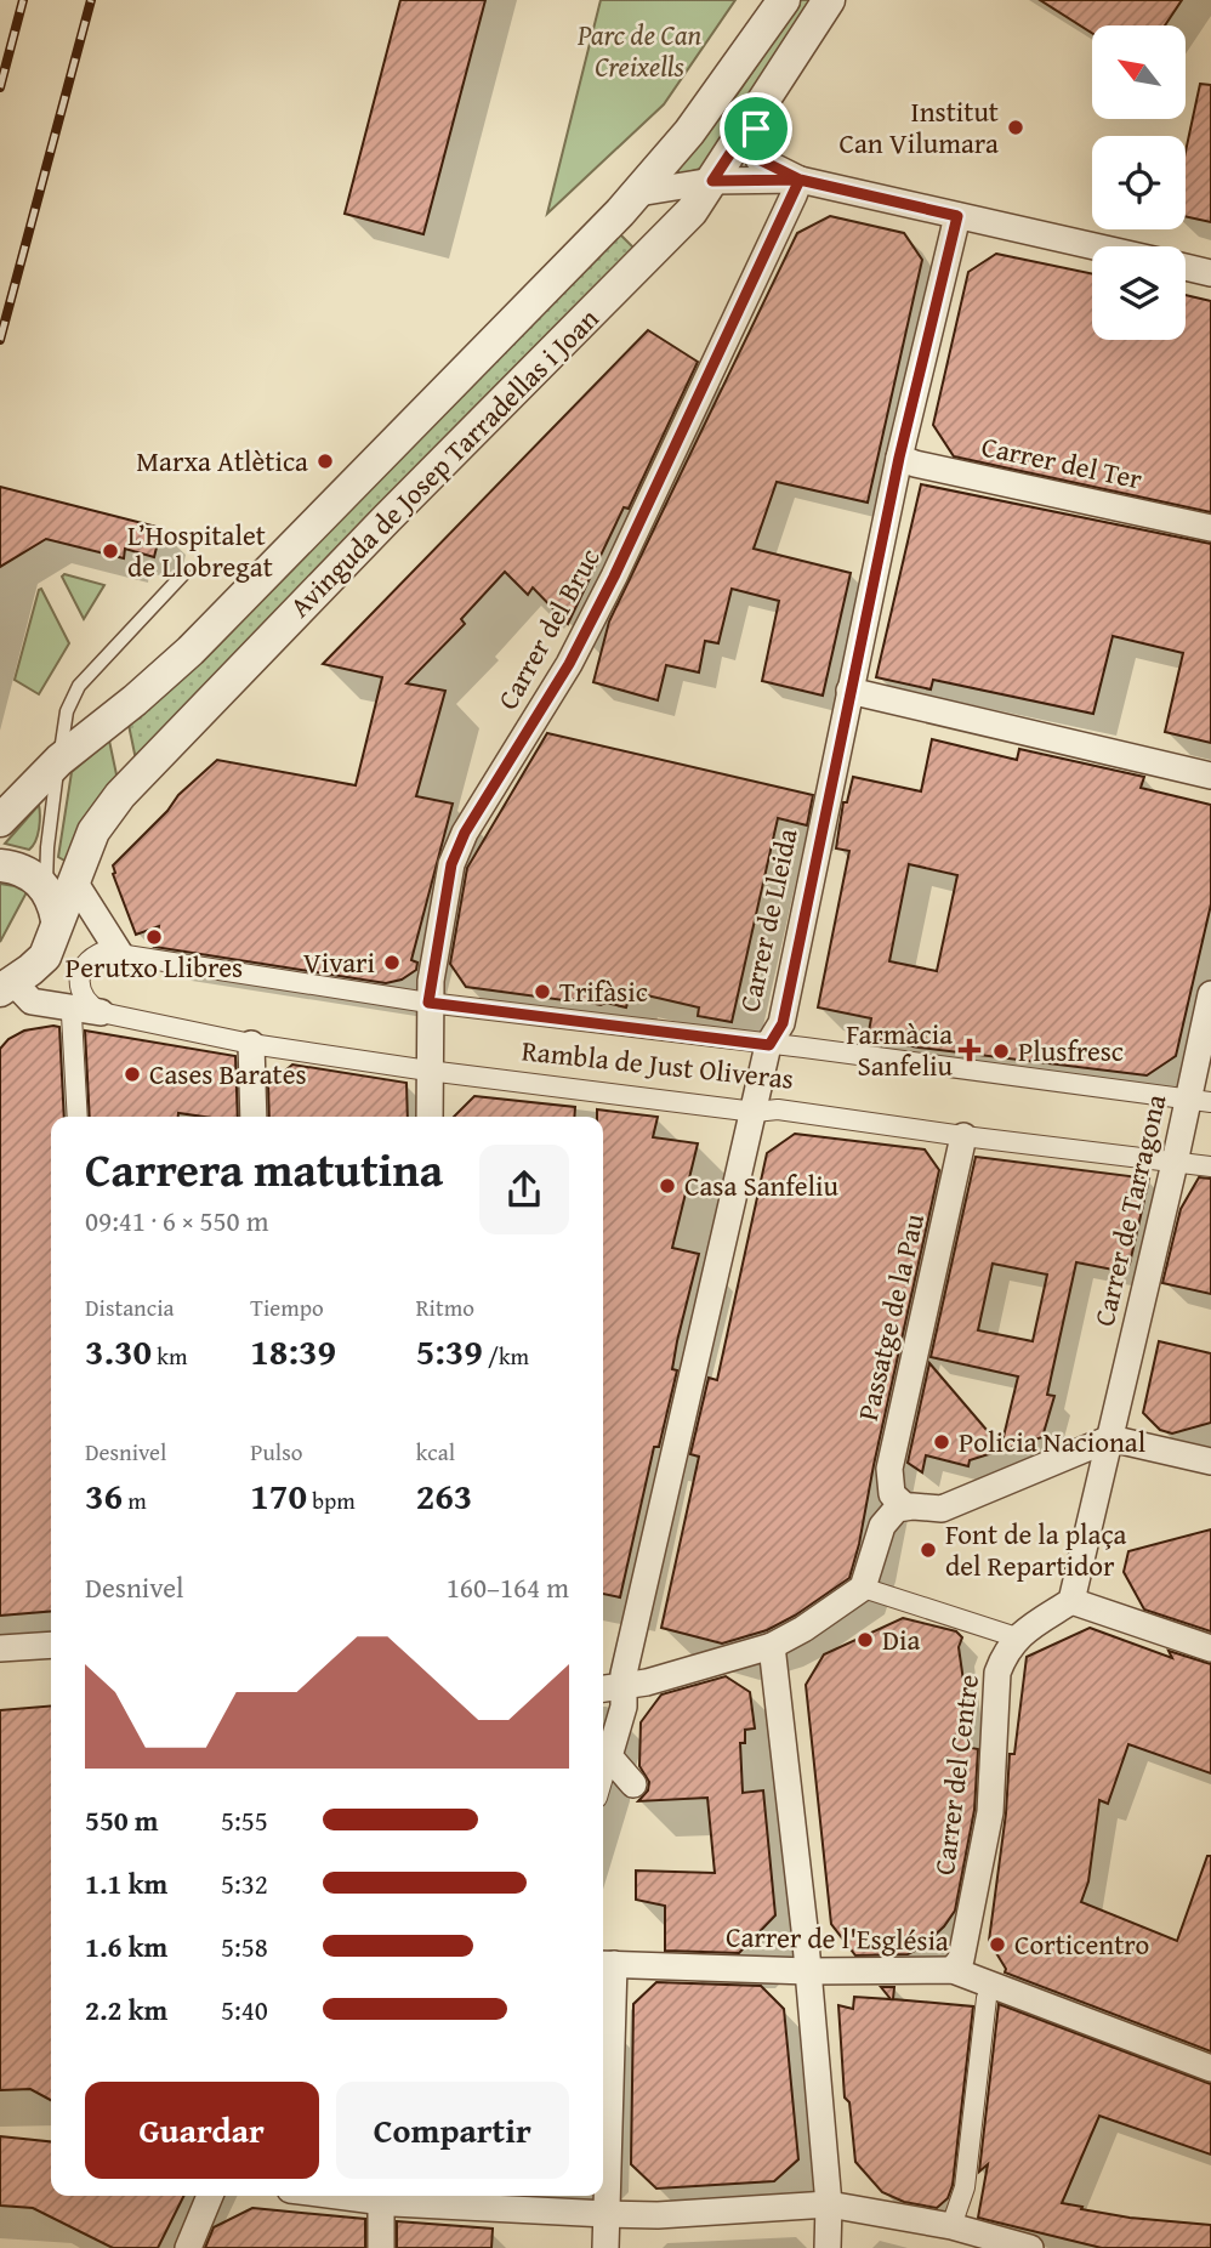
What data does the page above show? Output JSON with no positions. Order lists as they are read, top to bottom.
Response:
{
  "streets": {
    "street": [
      "Avinguda de Josep Tarradellas i Joan",
      "Carrer del Ter",
      "Carrer del Bruc",
      "Carrer de Lleida",
      "Rambla de Just Oliveras",
      "Carrer de Tarragona",
      "Passatge de la Pau",
      "Carrer del Centre",
      "Carrer de l'Església"
    ]
  },
  "crossings": [
    ["Avinguda de Josep Tarradellas i Joan", "Rambla de Just Oliveras"],
    ["Carrer del Ter", "Carrer de Lleida"],
    ["Carrer del Bruc", "Rambla de Just Oliveras"],
    ["Carrer de Lleida", "Rambla de Just Oliveras"],
    ["Rambla de Just Oliveras", "Carrer de Tarragona"],
    ["Rambla de Just Oliveras", "Passatge de la Pau"],
    ["Carrer del Centre", "Carrer de l'Església"]
  ],
  "parks": ["Parc de Can Creixells"],
  "places": {
    "other": [
      "Institut Can Vilumara",
      "Marxa Atlètica",
      "L’Hospitalet de Llobregat",
      "Perutxo Llibres",
      "Vivari",
      "Trifàsic",
      "Plusfresc",
      "Cases Barates",
      "Casa Sanfeliu",
      "Policia Nacional",
      "Font de la plaça del Repartidor",
      "Dia",
      "Corticentro"
    ],
    "health": ["Farmàcia Sanfeliu"]
  },
  "north": "top left",
  "page": {
    "heading": ["Carrera matutina", "09:41 · 6 × 550 m"],
    "stats": [
      ["Distancia", "3.30 km"],
      ["Tiempo", "18:39"],
      ["Ritmo", "5:39 /km"],
      ["Desnivel", "36 m"],
      ["Pulso", "170 bpm"],
      ["kcal", "263"]
    ],
    "chart": ["Desnivel", "160–164 m"],
    "list": [
      {
        "name": "550 m",
        "note": "5:55"
      },
      {
        "name": "1.1 km",
        "note": "5:32"
      },
      {
        "name": "1.6 km",
        "note": "5:58"
      },
      {
        "name": "2.2 km",
        "note": "5:40"
      }
    ],
    "buttons": ["Guardar", "Compartir"]
  }
}
